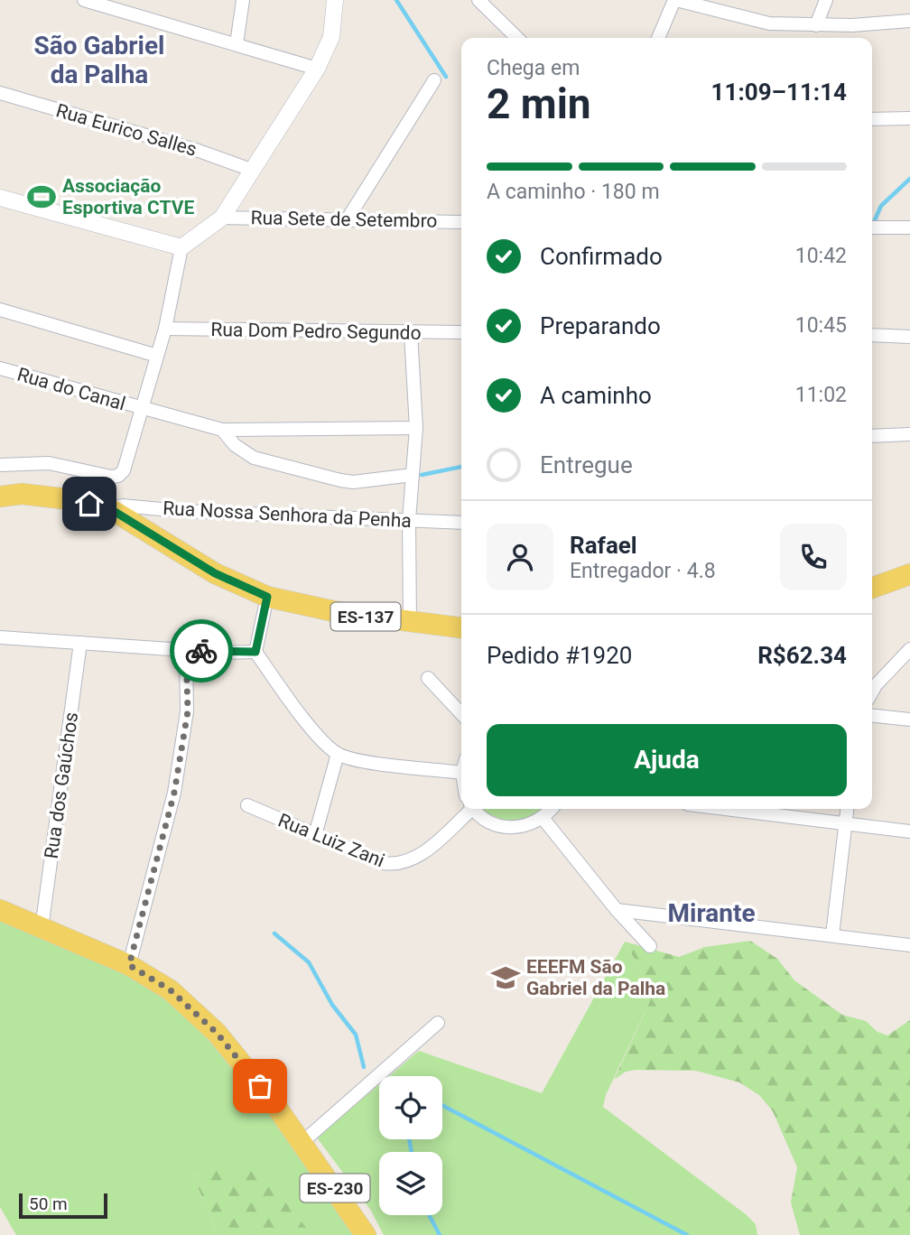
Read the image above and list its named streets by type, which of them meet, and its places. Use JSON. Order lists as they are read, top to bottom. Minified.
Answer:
{"streets":{"main road":["ES-137","ES-230"],"street":["Rua Eurico Salles","Rua Sete de Setembro","Rua Dom Pedro Segundo","Rua do Canal","Rua Nossa Senhora da Penha","Rua dos Gaúchos","Rua Luiz Zani"]},"crossings":[["Rua Nossa Senhora da Penha","ES-137"],["Rua dos Gaúchos","ES-230"]],"districts":["São Gabriel da Palha","Mirante"],"places":{"sports":["Associação Esportiva CTVE"],"school or university":["EEEFM São Gabriel da Palha"]},"scale_bar":"50 m","page":{"heading":["2 min","Chega em","11:09–11:14"],"panel":["Rafael","Entregador · 4.8","Pedido #1920","R$62.34"],"bar":"A caminho · 180 m","list":[["Confirmado","10:42"],["Preparando","10:45"],["A caminho","11:02"],"Entregue"],"buttons":"Ajuda","scale":"50 m"}}
